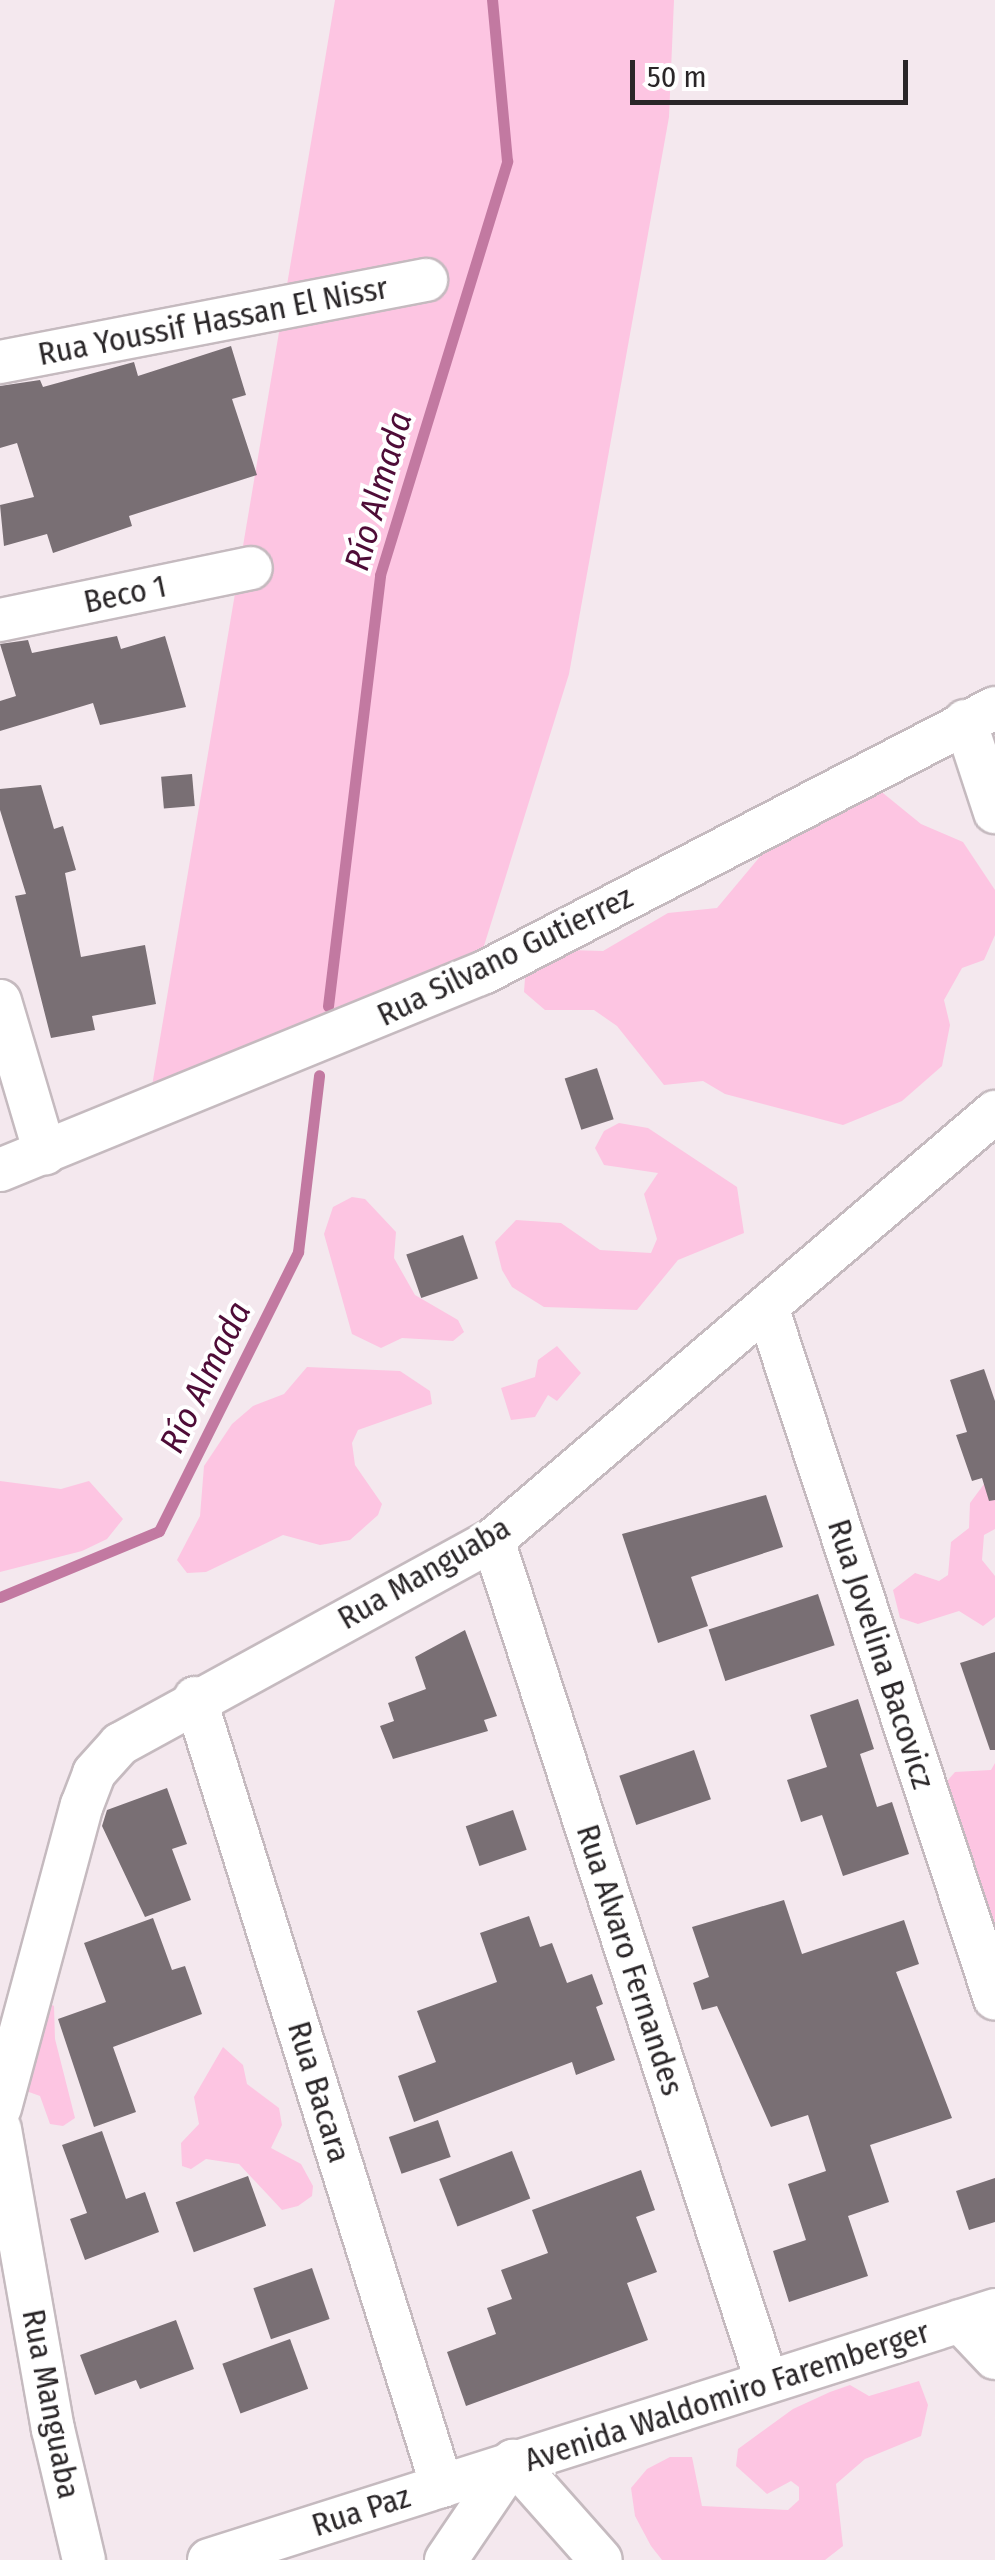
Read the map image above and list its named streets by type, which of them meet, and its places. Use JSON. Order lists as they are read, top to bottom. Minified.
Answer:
{"streets":{"street":["Rua Youssif Hassan El Nissr","Beco 1","Rua Silvano Gutierrez","Rua Manguaba","Rua Jovelina Bacovicz","Rua Alvaro Fernandes","Rua Bacara","Avenida Waldomiro Faremberger","Rua Paz"]},"crossings":[["Rua Manguaba","Rua Jovelina Bacovicz"],["Rua Manguaba","Rua Alvaro Fernandes"],["Rua Manguaba","Rua Bacara"],["Rua Alvaro Fernandes","Avenida Waldomiro Faremberger"],["Rua Bacara","Rua Paz"],["Avenida Waldomiro Faremberger","Rua Paz"]],"water":["Río Almada"],"scale_bar":"50 m"}
